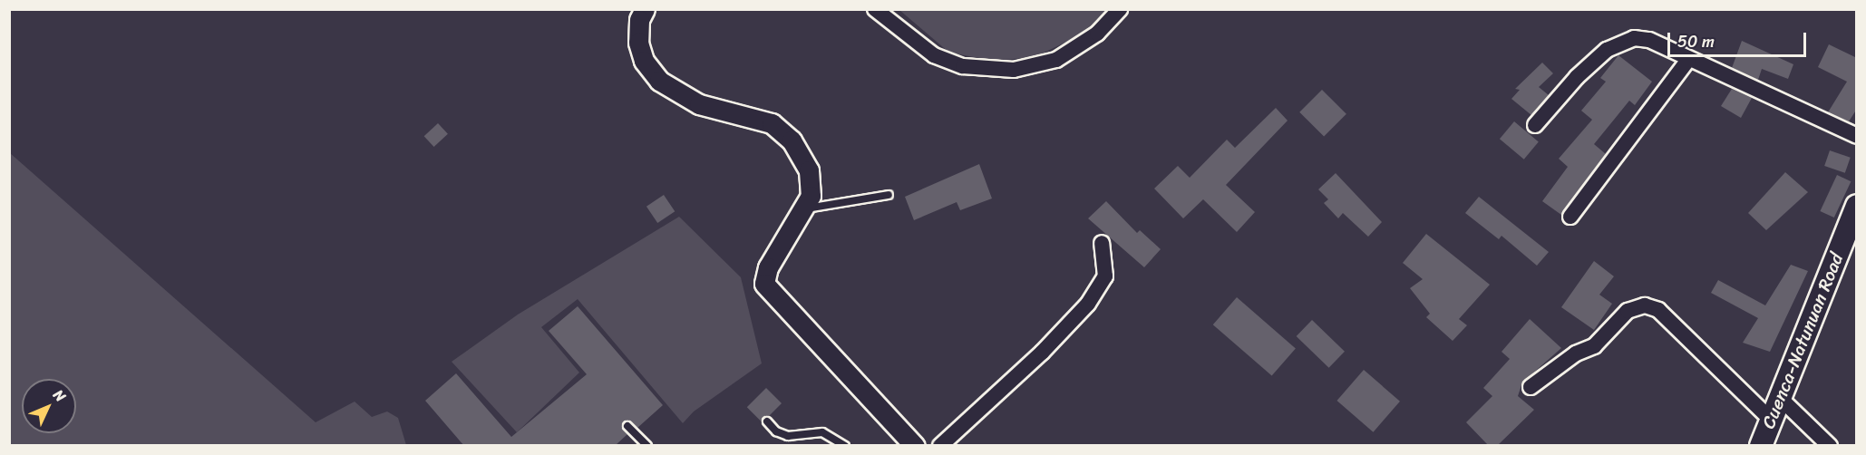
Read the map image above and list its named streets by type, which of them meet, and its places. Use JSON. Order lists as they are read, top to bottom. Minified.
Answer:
{"streets":{"main road":["Cuenca-Natunuan Road"]},"scale_bar":"50 m","north":"top right"}
